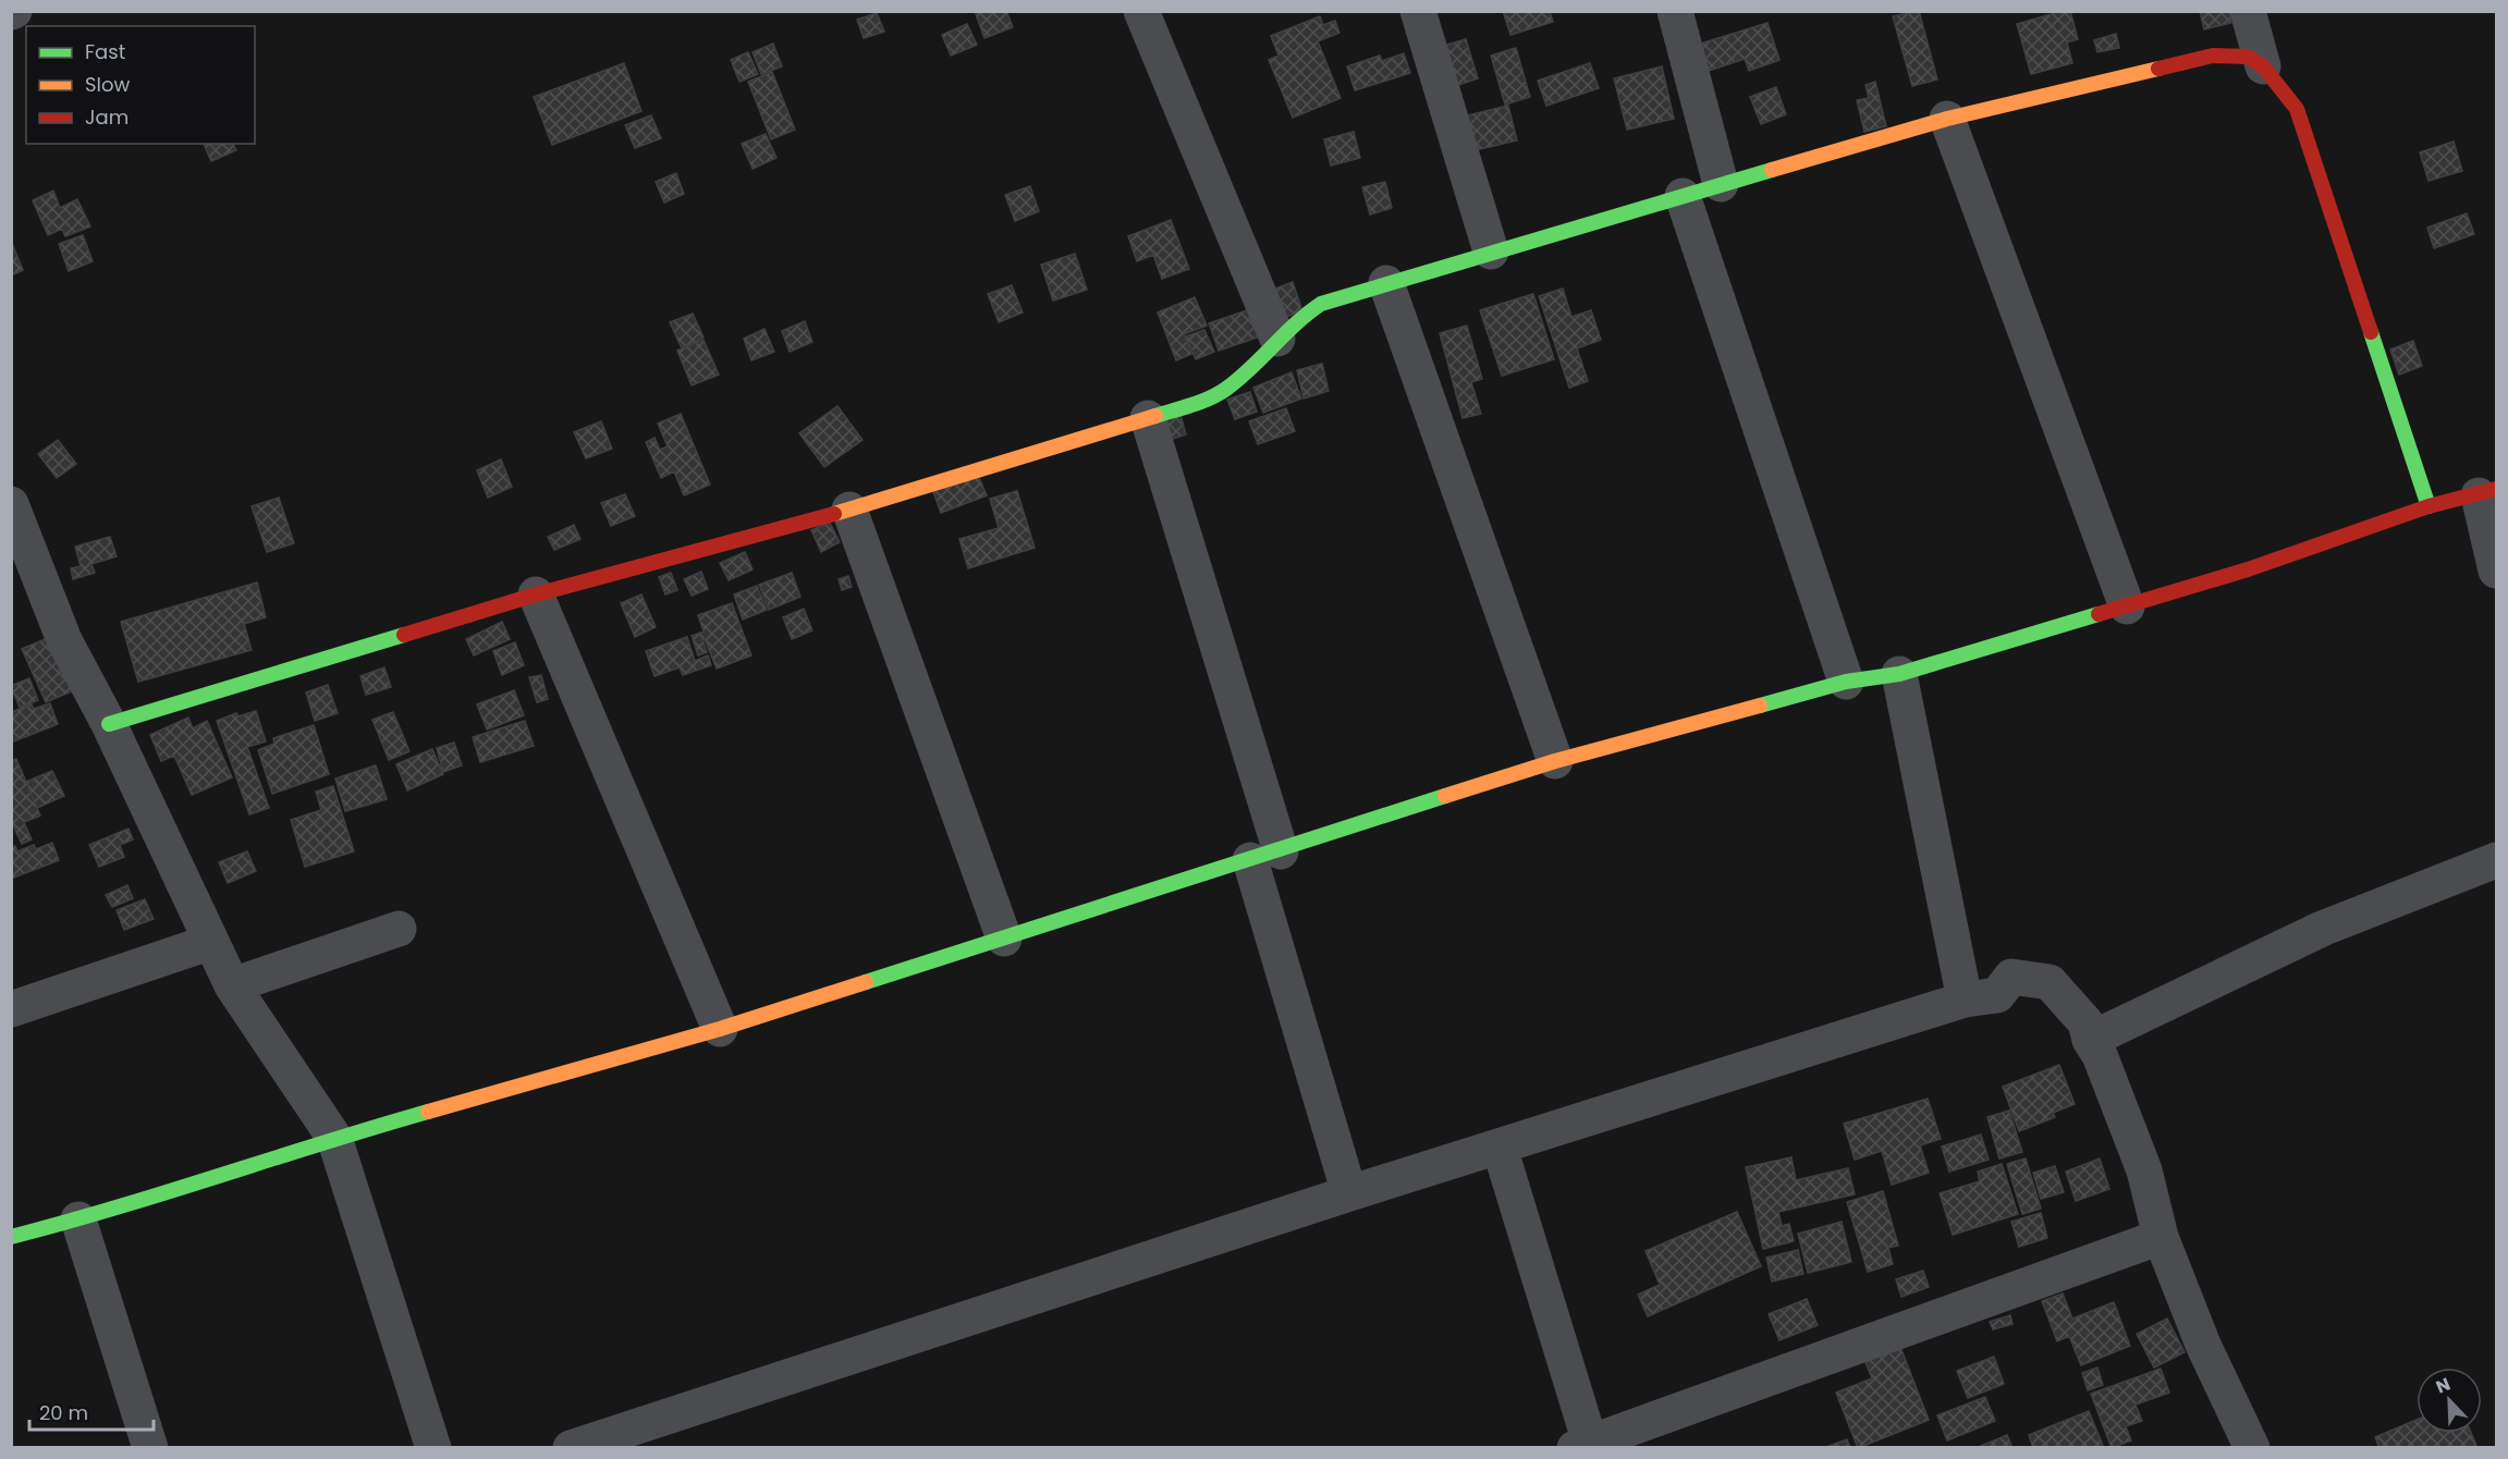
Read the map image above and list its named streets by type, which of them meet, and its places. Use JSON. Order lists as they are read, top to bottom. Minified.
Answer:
{"legend":["Fast","Slow","Jam"],"scale_bar":"20 m","north":"top left"}
